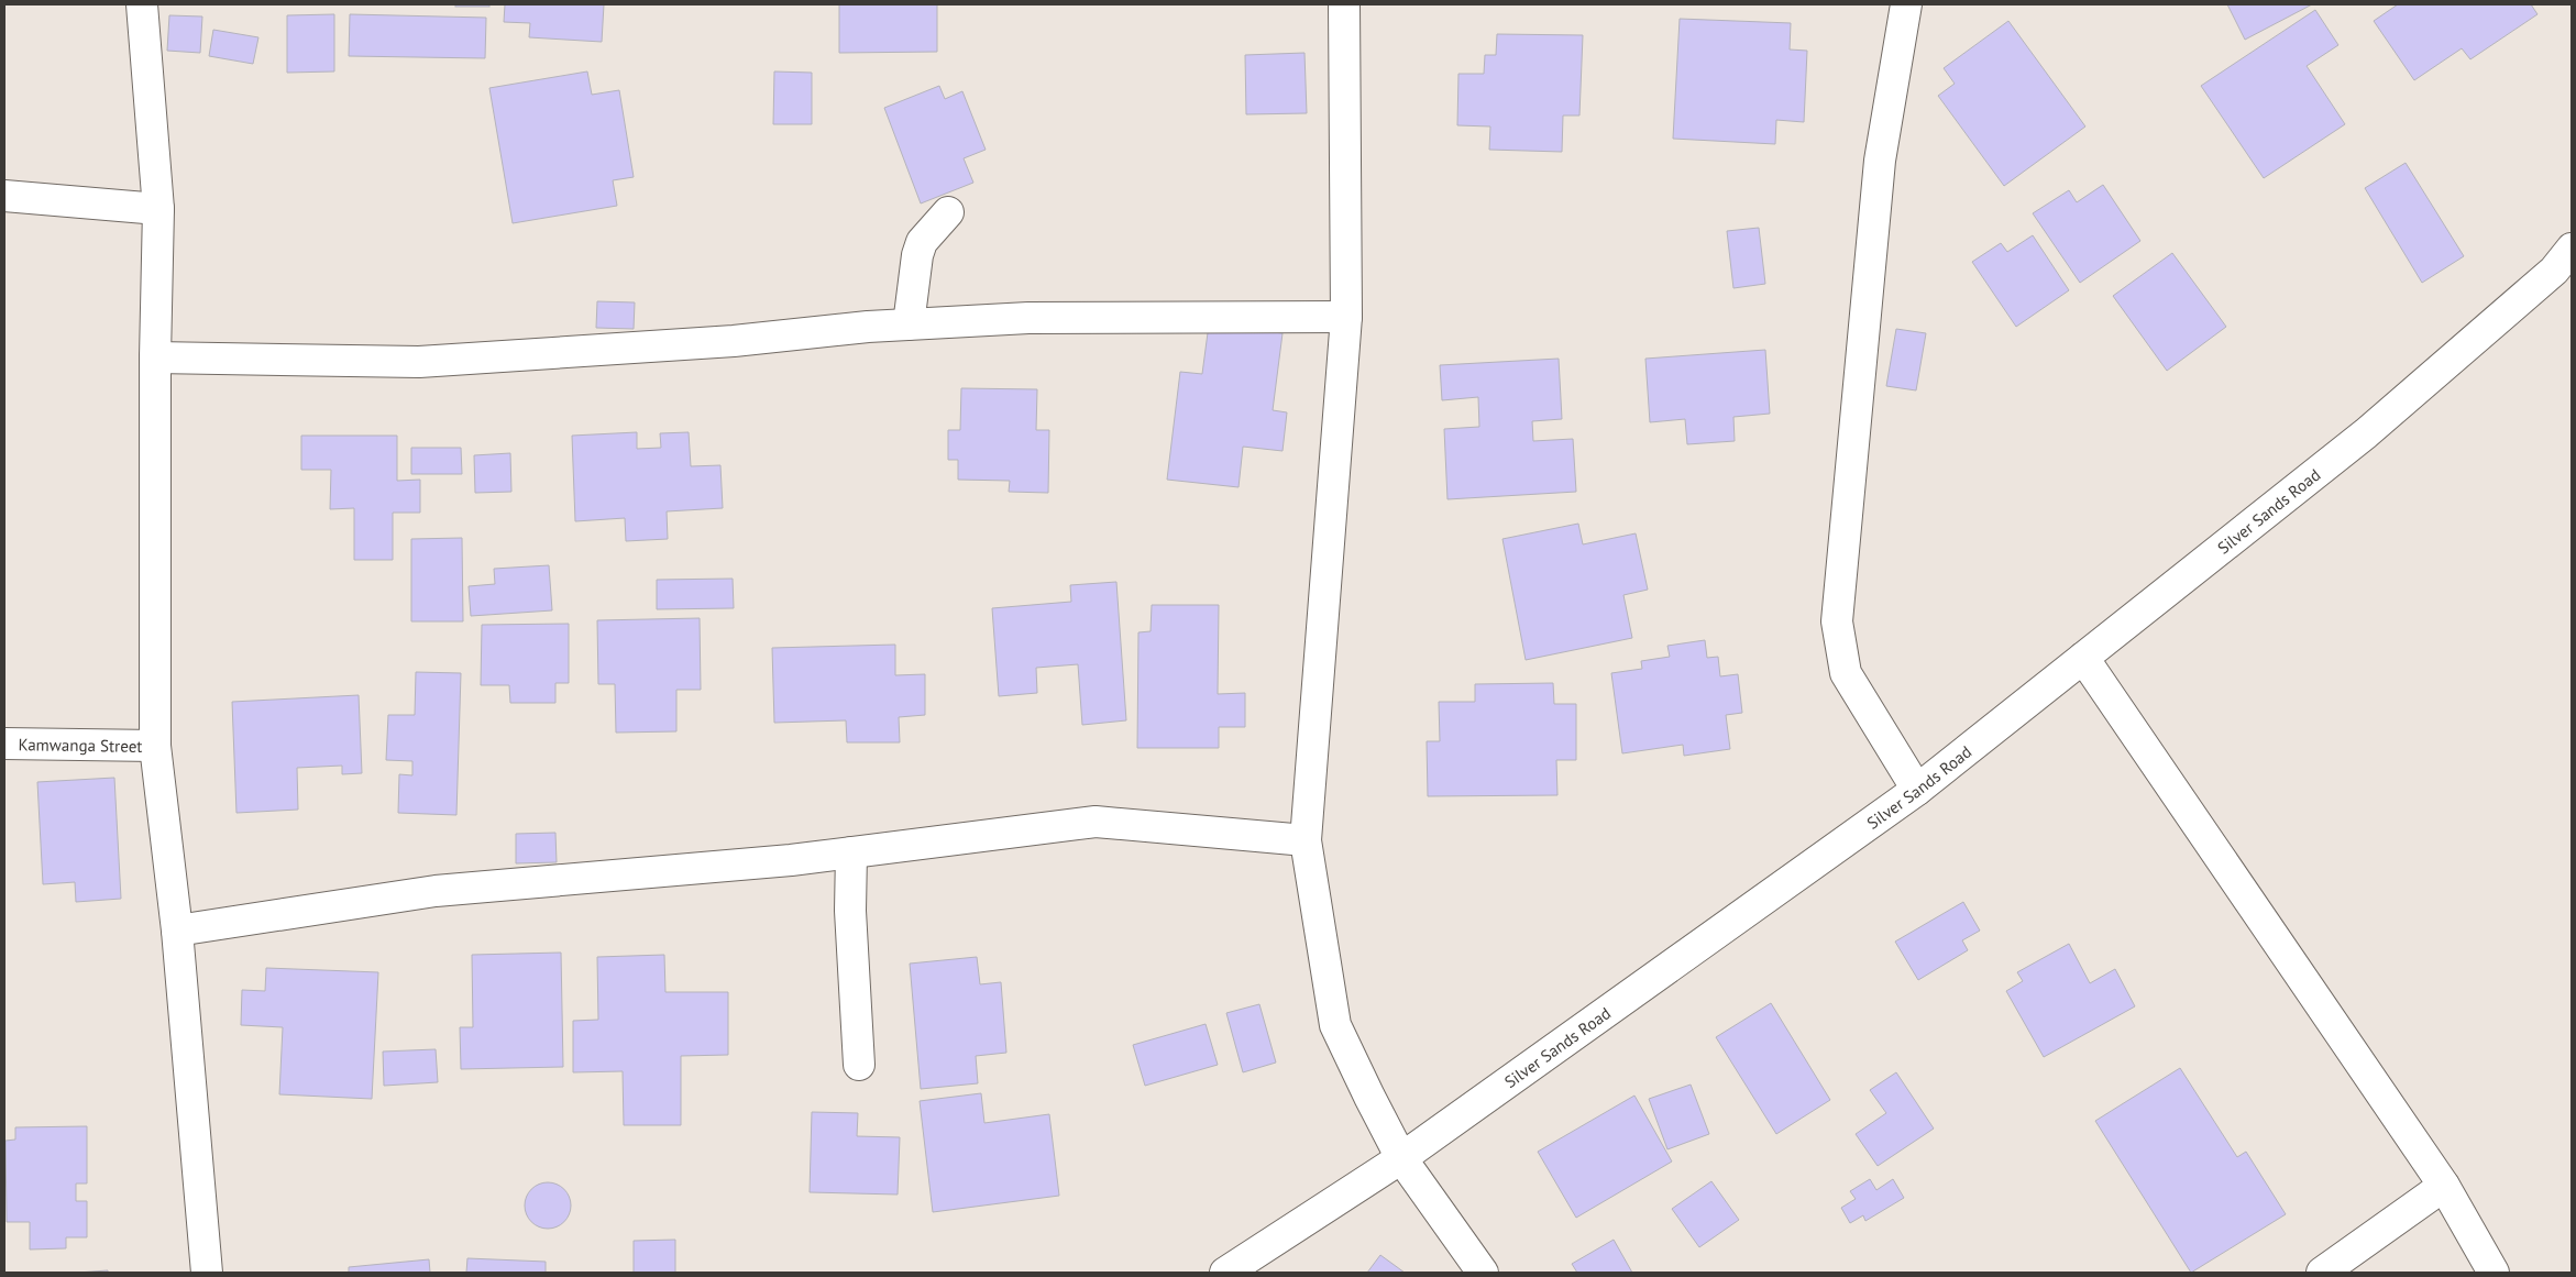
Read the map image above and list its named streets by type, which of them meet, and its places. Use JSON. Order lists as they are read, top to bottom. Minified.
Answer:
{"streets":{"street":["Silver Sands Road","Kamwanga Street"]}}
